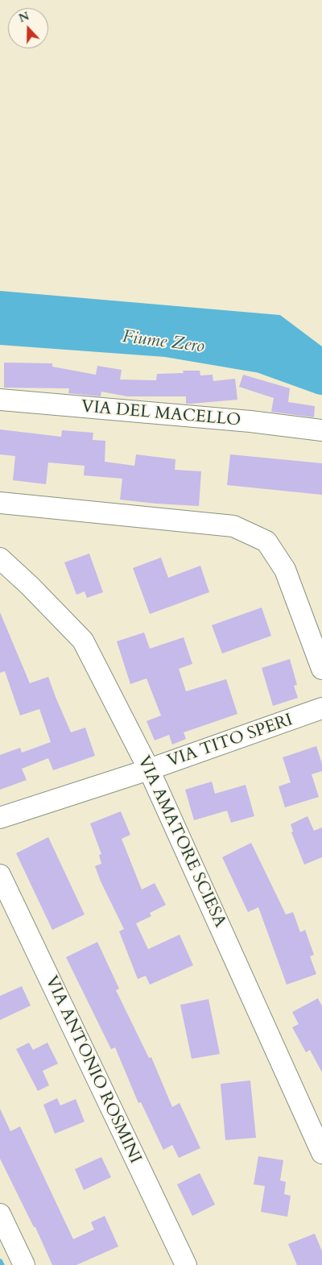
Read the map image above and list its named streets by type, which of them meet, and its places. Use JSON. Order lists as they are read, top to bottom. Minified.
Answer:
{"streets":{"street":["VIA DEL MACELLO","VIA TITO SPERI","VIA AMATORE SCIESA","VIA ANTONIO ROSMINI"]},"crossings":[["VIA TITO SPERI","VIA AMATORE SCIESA"]],"water":["Fiume Zero"],"north":"top"}
